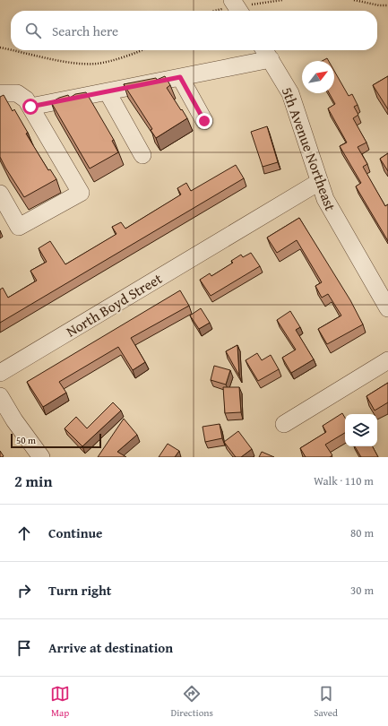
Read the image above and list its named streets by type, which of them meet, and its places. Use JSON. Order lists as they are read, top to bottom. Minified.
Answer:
{"streets":{"street":["5th Avenue Northeast","North Boyd Street"]},"crossings":[["5th Avenue Northeast","North Boyd Street"]],"scale_bar":"50 m","north":"top right","page":{"search":"Search here","scale":"50 m","heading":["2 min","Walk · 110 m"],"list":[["Continue","80 m"],["Turn right","30 m"],"Arrive at destination"],"nav":["Map","Directions","Saved"]}}
